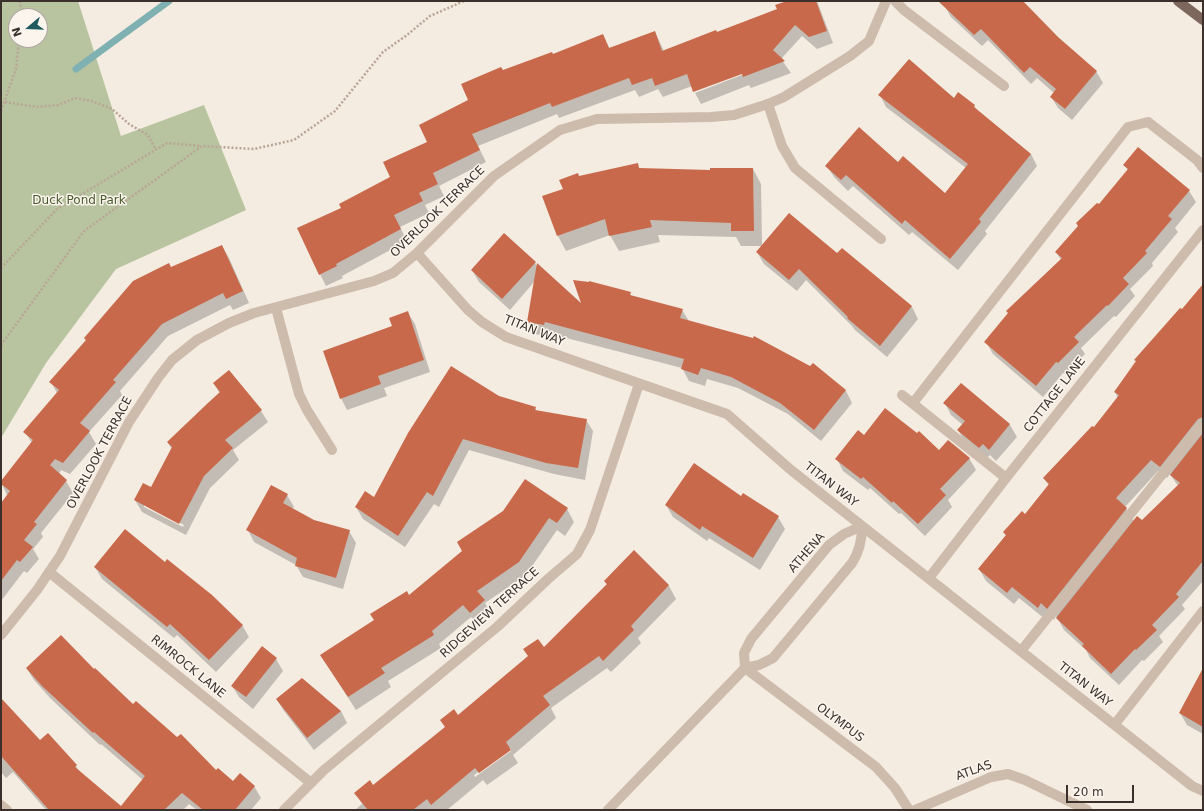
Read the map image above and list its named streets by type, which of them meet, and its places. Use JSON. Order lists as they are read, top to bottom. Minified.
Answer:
{"streets":{"street":["OVERLOOK TERRACE","TITAN WAY","COTTAGE LANE","ATHENA","RIDGEVIEW TERRACE","RIMROCK LANE","OLYMPUS","ATLAS"]},"crossings":[["OVERLOOK TERRACE","TITAN WAY"],["OVERLOOK TERRACE","RIMROCK LANE"],["TITAN WAY","COTTAGE LANE"],["TITAN WAY","ATHENA"],["TITAN WAY","RIDGEVIEW TERRACE"],["ATHENA","OLYMPUS"],["RIDGEVIEW TERRACE","RIMROCK LANE"]],"parks":["Duck Pond Park"],"scale_bar":"20 m","north":"left"}
